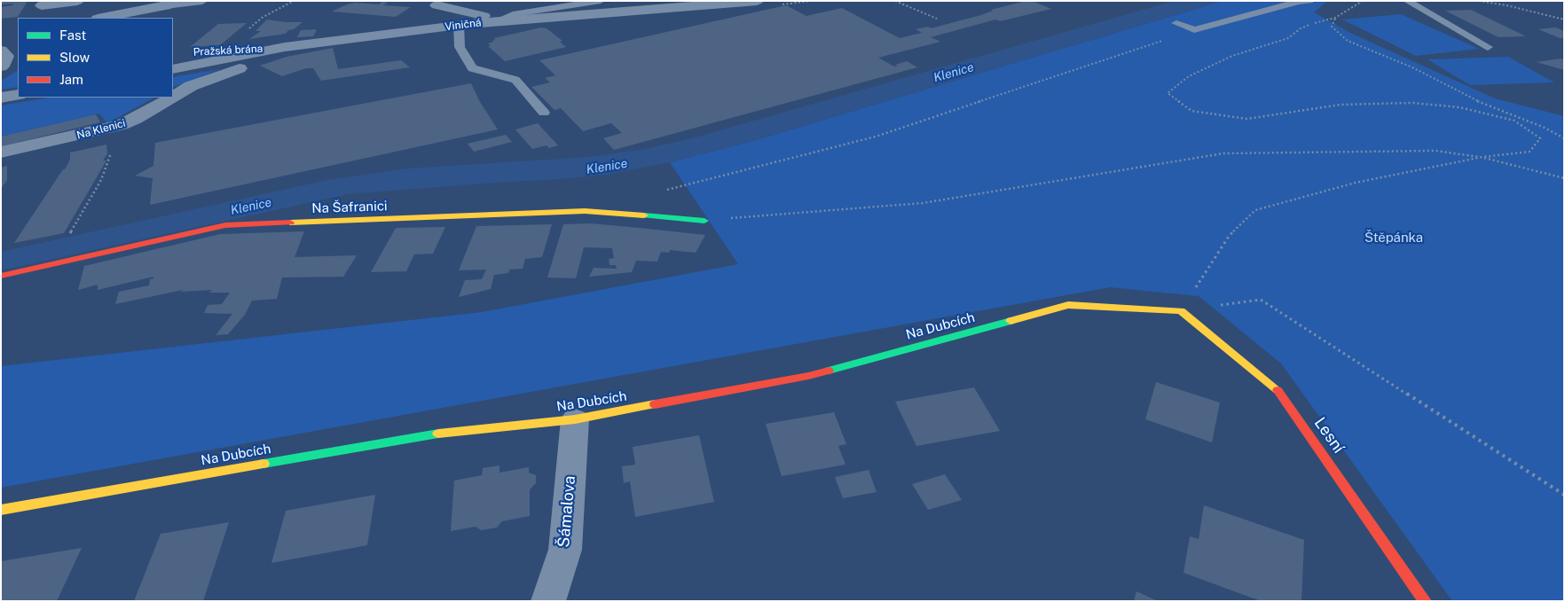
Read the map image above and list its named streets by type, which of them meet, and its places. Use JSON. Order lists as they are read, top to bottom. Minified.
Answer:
{"streets":{"street":["Viničná","Pražská brána","Na Klenici","Na Šafranici","Na Dubcích","Lesní","Šámalova"]},"crossings":[["Viničná","Pražská brána"],["Na Dubcích","Lesní"],["Na Dubcích","Šámalova"]],"water":["Klenice"],"parks":["Štěpánka"],"legend":["Fast","Slow","Jam"]}
